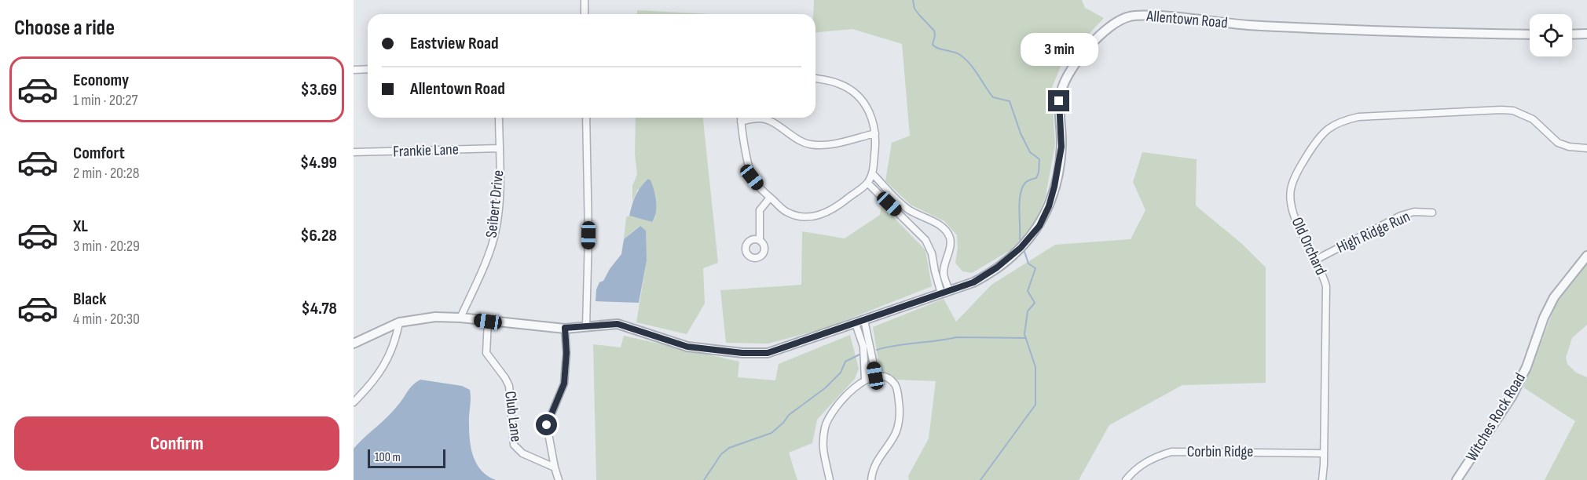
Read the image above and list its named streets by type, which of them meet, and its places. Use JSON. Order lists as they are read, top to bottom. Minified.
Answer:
{"streets":{"street":["Allentown Road","Frankie Lane","Seibert Drive","High Ridge Run","Old Orchard","Club Lane","Witches Rock Road","Corbin Ridge"]},"crossings":[["Allentown Road","Seibert Drive"],["Allentown Road","Club Lane"],["Frankie Lane","Seibert Drive"],["High Ridge Run","Old Orchard"],["Old Orchard","Corbin Ridge"]],"scale_bar":"100 m","page":{"heading":"Choose a ride","banner":["Eastview Road","Allentown Road"],"bubble":"3 min","list":[{"name":"Economy","note":"1 min · 20:27","value":"$3.69"},{"name":"Comfort","note":"2 min · 20:28","value":"$4.99"},{"name":"XL","note":"3 min · 20:29","value":"$6.28"},{"name":"Black","note":"4 min · 20:30","value":"$4.78"}],"buttons":"Confirm","scale":"100 m"}}
